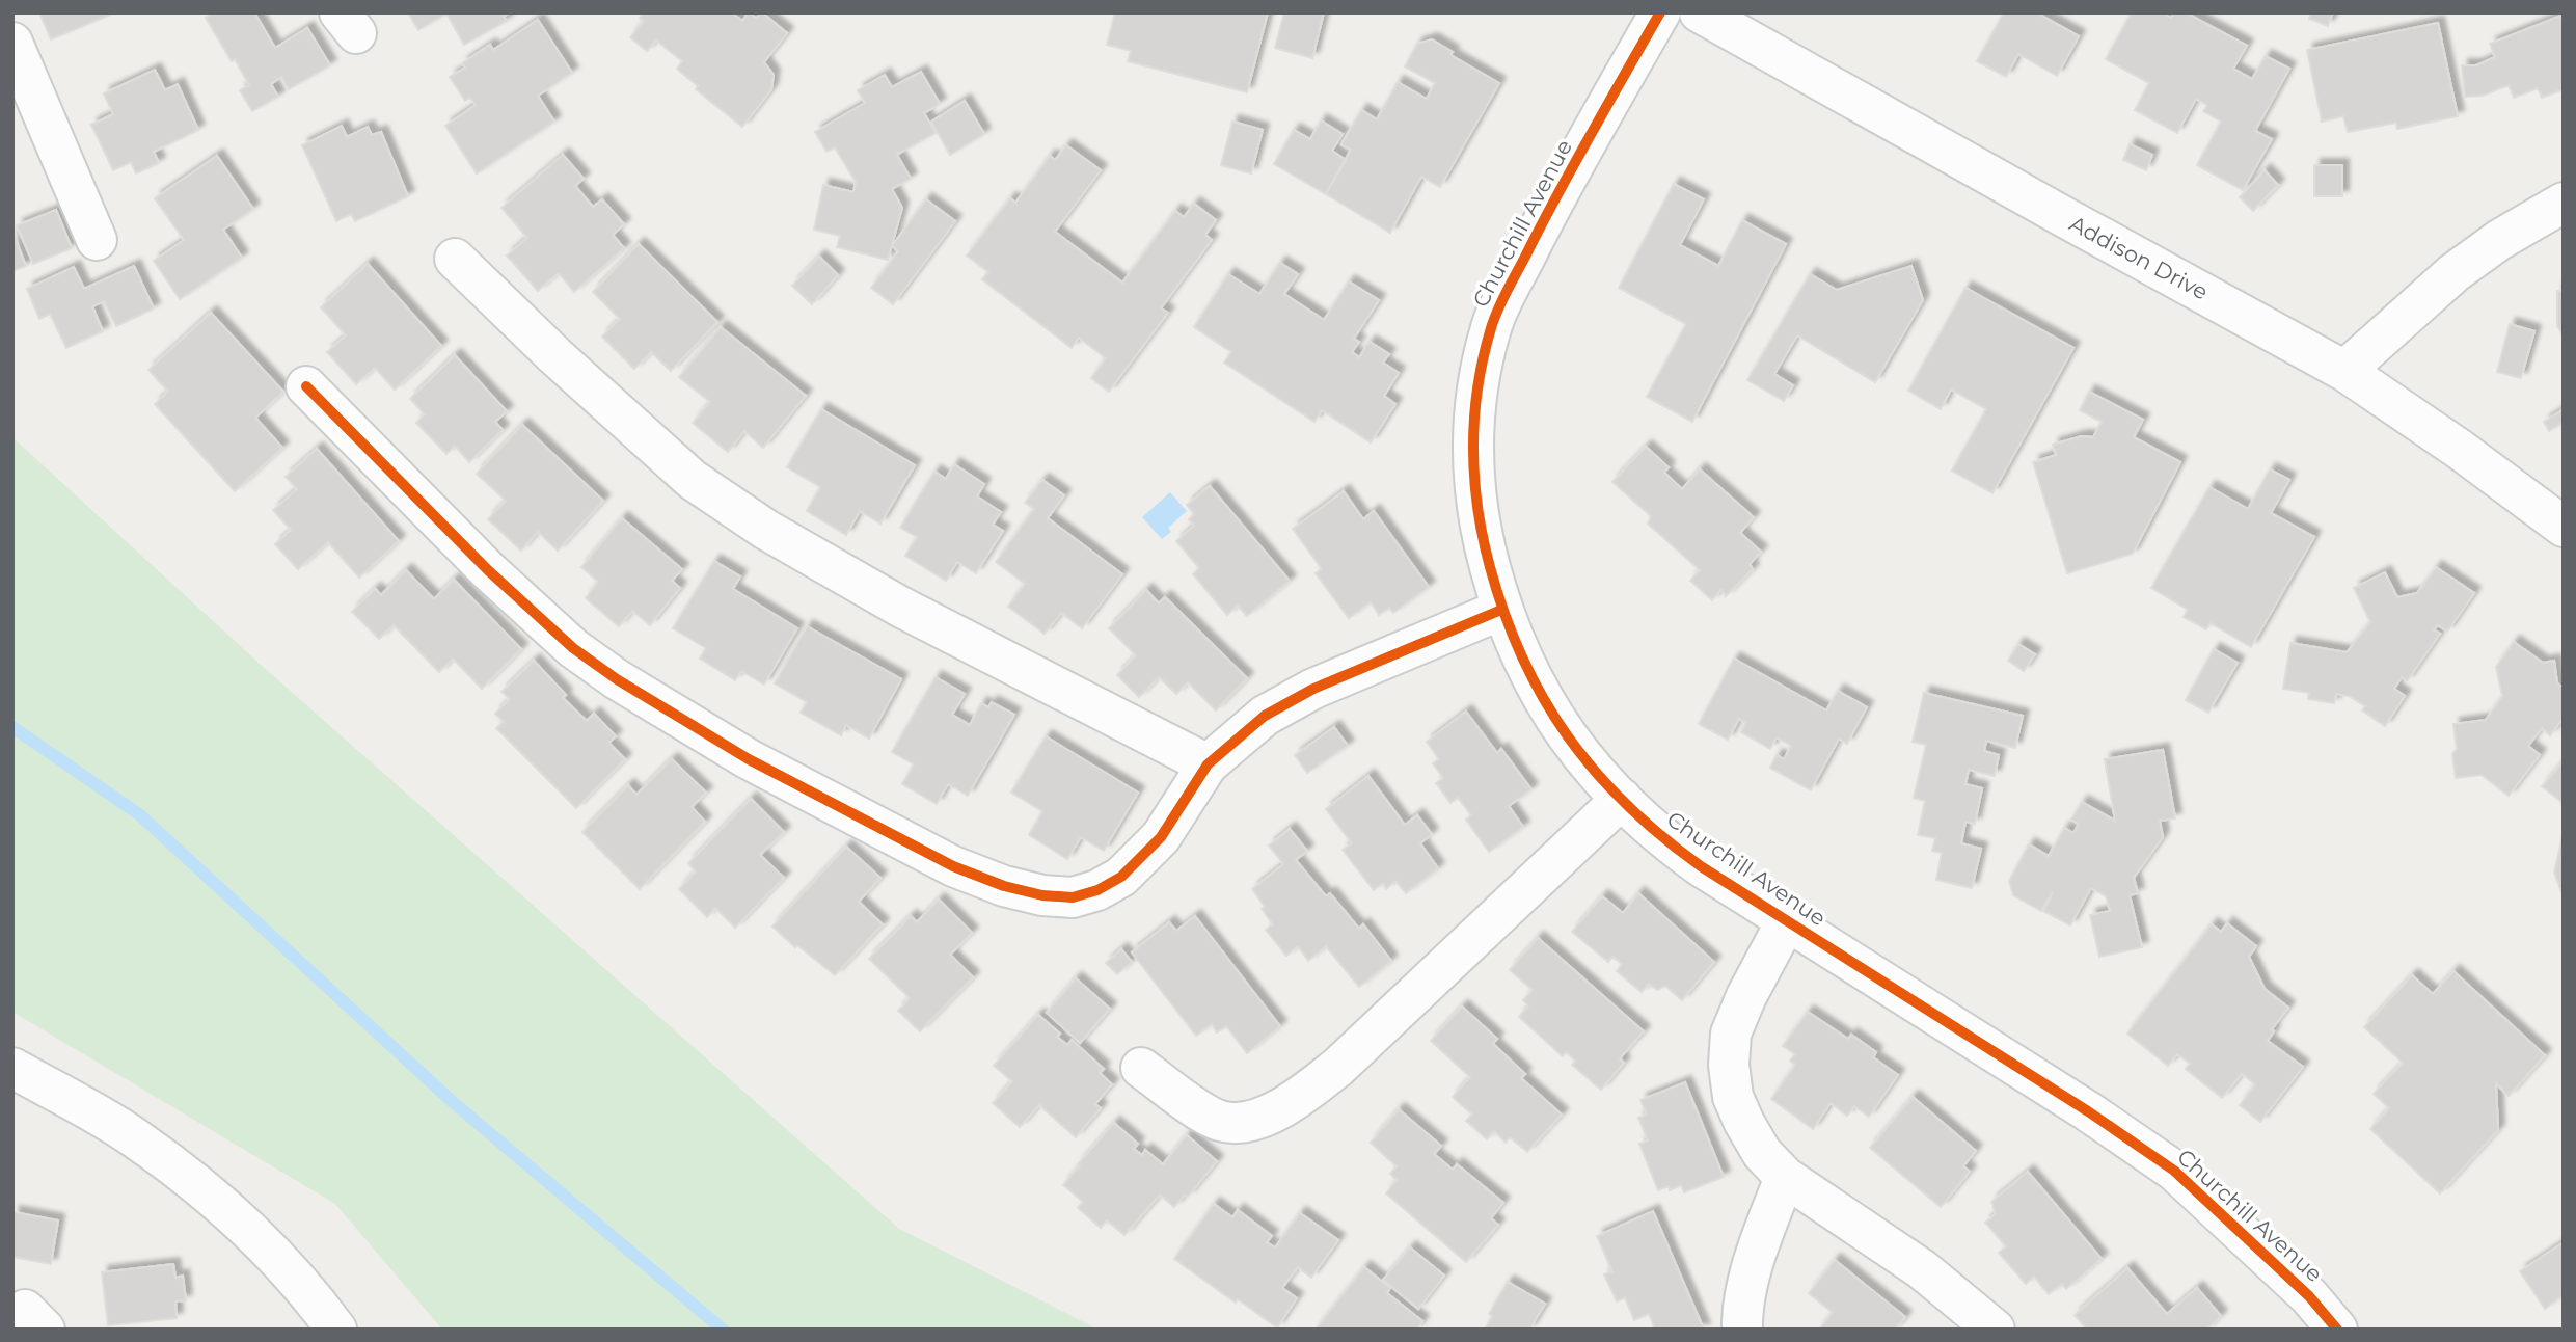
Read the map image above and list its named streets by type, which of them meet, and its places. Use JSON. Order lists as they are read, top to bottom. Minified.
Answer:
{"streets":{"street":["Churchill Avenue","Addison Drive"]}}
